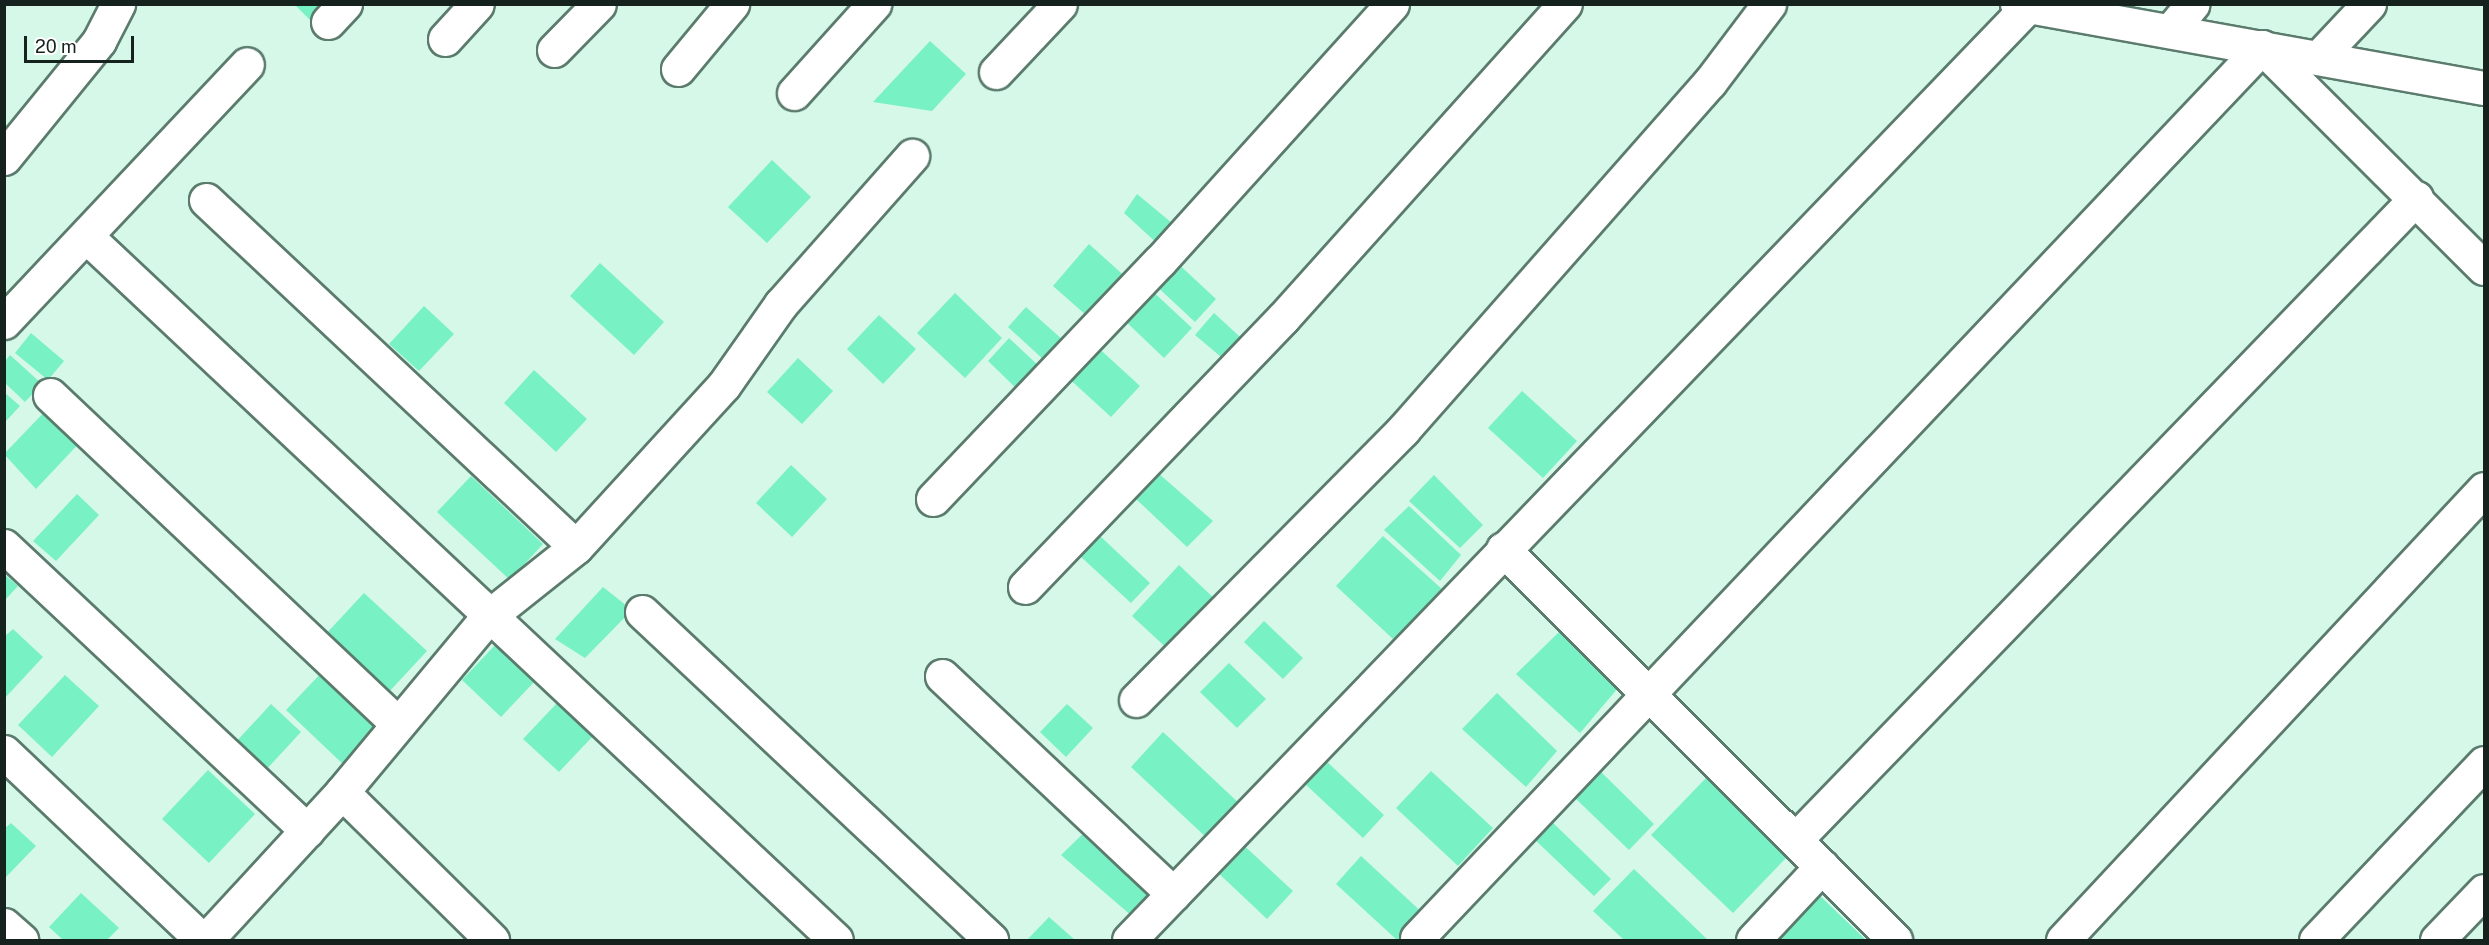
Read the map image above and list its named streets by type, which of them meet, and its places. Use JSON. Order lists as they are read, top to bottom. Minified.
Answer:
{"scale_bar":"20 m"}
